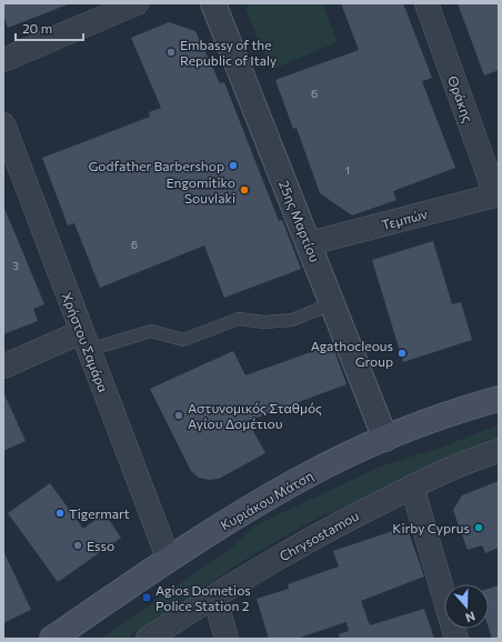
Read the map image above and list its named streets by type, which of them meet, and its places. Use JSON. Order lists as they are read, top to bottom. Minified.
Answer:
{"streets":{"main road":["Κυριάκου Μάτση"],"street":["Θράκης","Τεμπών","25ης Μαρτίου","Χρήστου Σαμάρα","Chrysostamou"]},"crossings":[["Θράκης","Τεμπών"],["Τεμπών","25ης Μαρτίου"],["25ης Μαρτίου","Κυριάκου Μάτση"],["Χρήστου Σαμάρα","Κυριάκου Μάτση"]],"places":{"other":["Embassy of the Republic of Italy","Godfather Barbershop","Engomitiko Souvlaki","Agathocleous Group","Αστυνομικός Σταθμός Αγίου Δομέτιου","Tigermart","Kirby Cyprus","Esso"],"transit":["Agios Dometios Police Station 2"]},"house_numbers":["6","1","6","3"],"scale_bar":"20 m","north":"bottom"}
